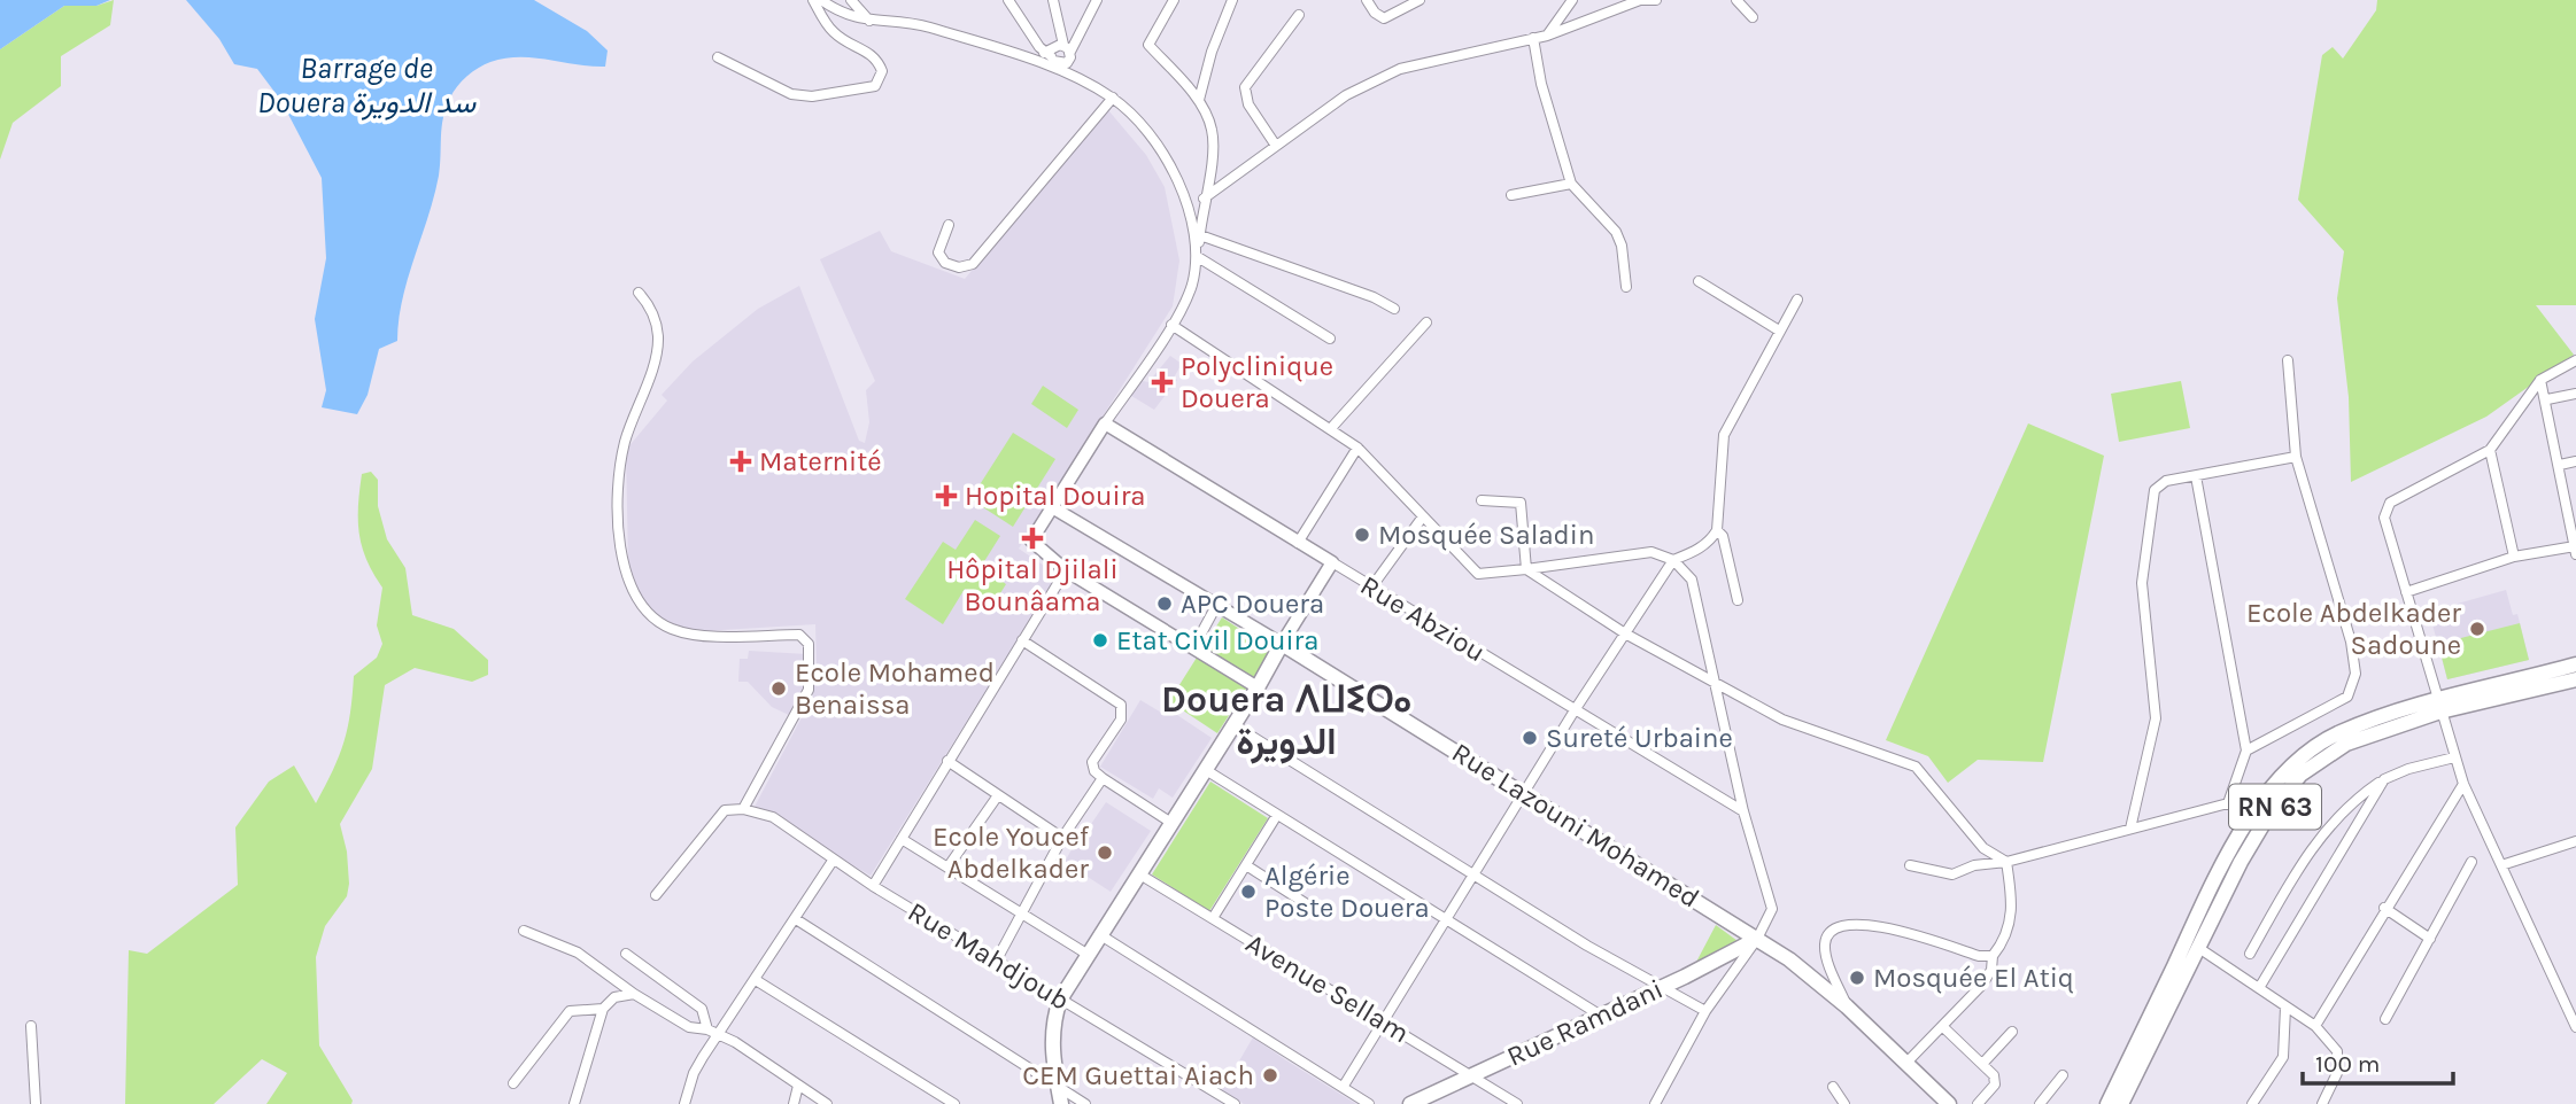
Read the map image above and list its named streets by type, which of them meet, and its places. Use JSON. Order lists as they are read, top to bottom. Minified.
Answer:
{"streets":{"main road":["RN 63","Rue Lazouni Mohamed","Rue Ramdani"],"street":["Rue Abziou","Rue Mahdjoub","Avenue Sellam"]},"crossings":[["Rue Lazouni Mohamed","Rue Ramdani"],["Avenue Sellam","Rue Ramdani"]],"districts":["Douera ⴷⵡⵉⵔⴰ الدويرة"],"water":["Barrage de Douera سد الدويرة"],"places":{"health":["Polyclinique Douera","Maternité","Hopital Douira","Hôpital Djilali Bounâama"],"other":["Mosquée Saladin","APC Douera","Ecole Abdelkader Sadoune","Etat Civil Douira","Ecole Mohamed Benaissa","Sureté Urbaine","Ecole Youcef Abdelkader","Algérie Poste Douera","Mosquée El Atiq","CEM Guettai Aiach"]},"scale_bar":"100 m"}
